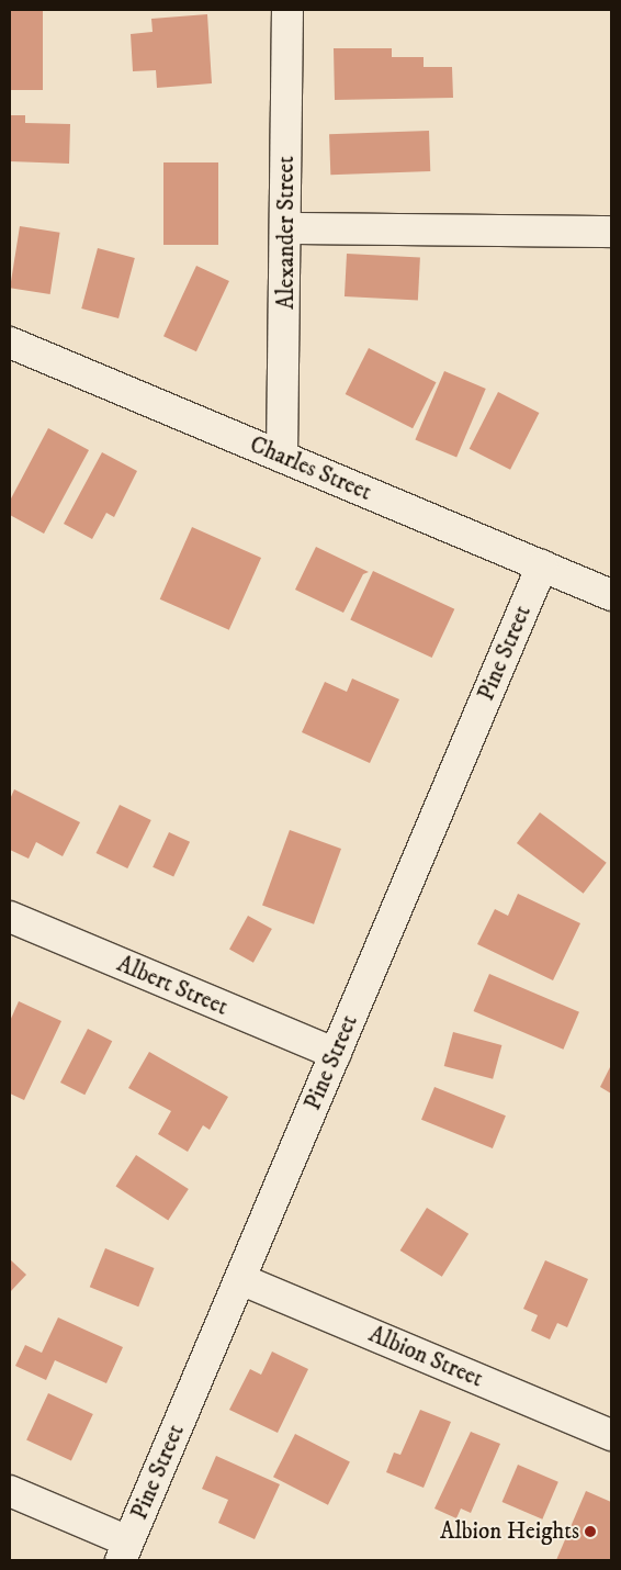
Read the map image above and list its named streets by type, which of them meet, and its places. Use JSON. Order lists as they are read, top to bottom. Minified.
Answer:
{"streets":{"street":["Alexander Street","Charles Street","Pine Street","Albert Street","Albion Street"]},"crossings":[["Alexander Street","Charles Street"],["Charles Street","Pine Street"],["Pine Street","Albert Street"],["Pine Street","Albion Street"]],"places":["Albion Heights"]}
